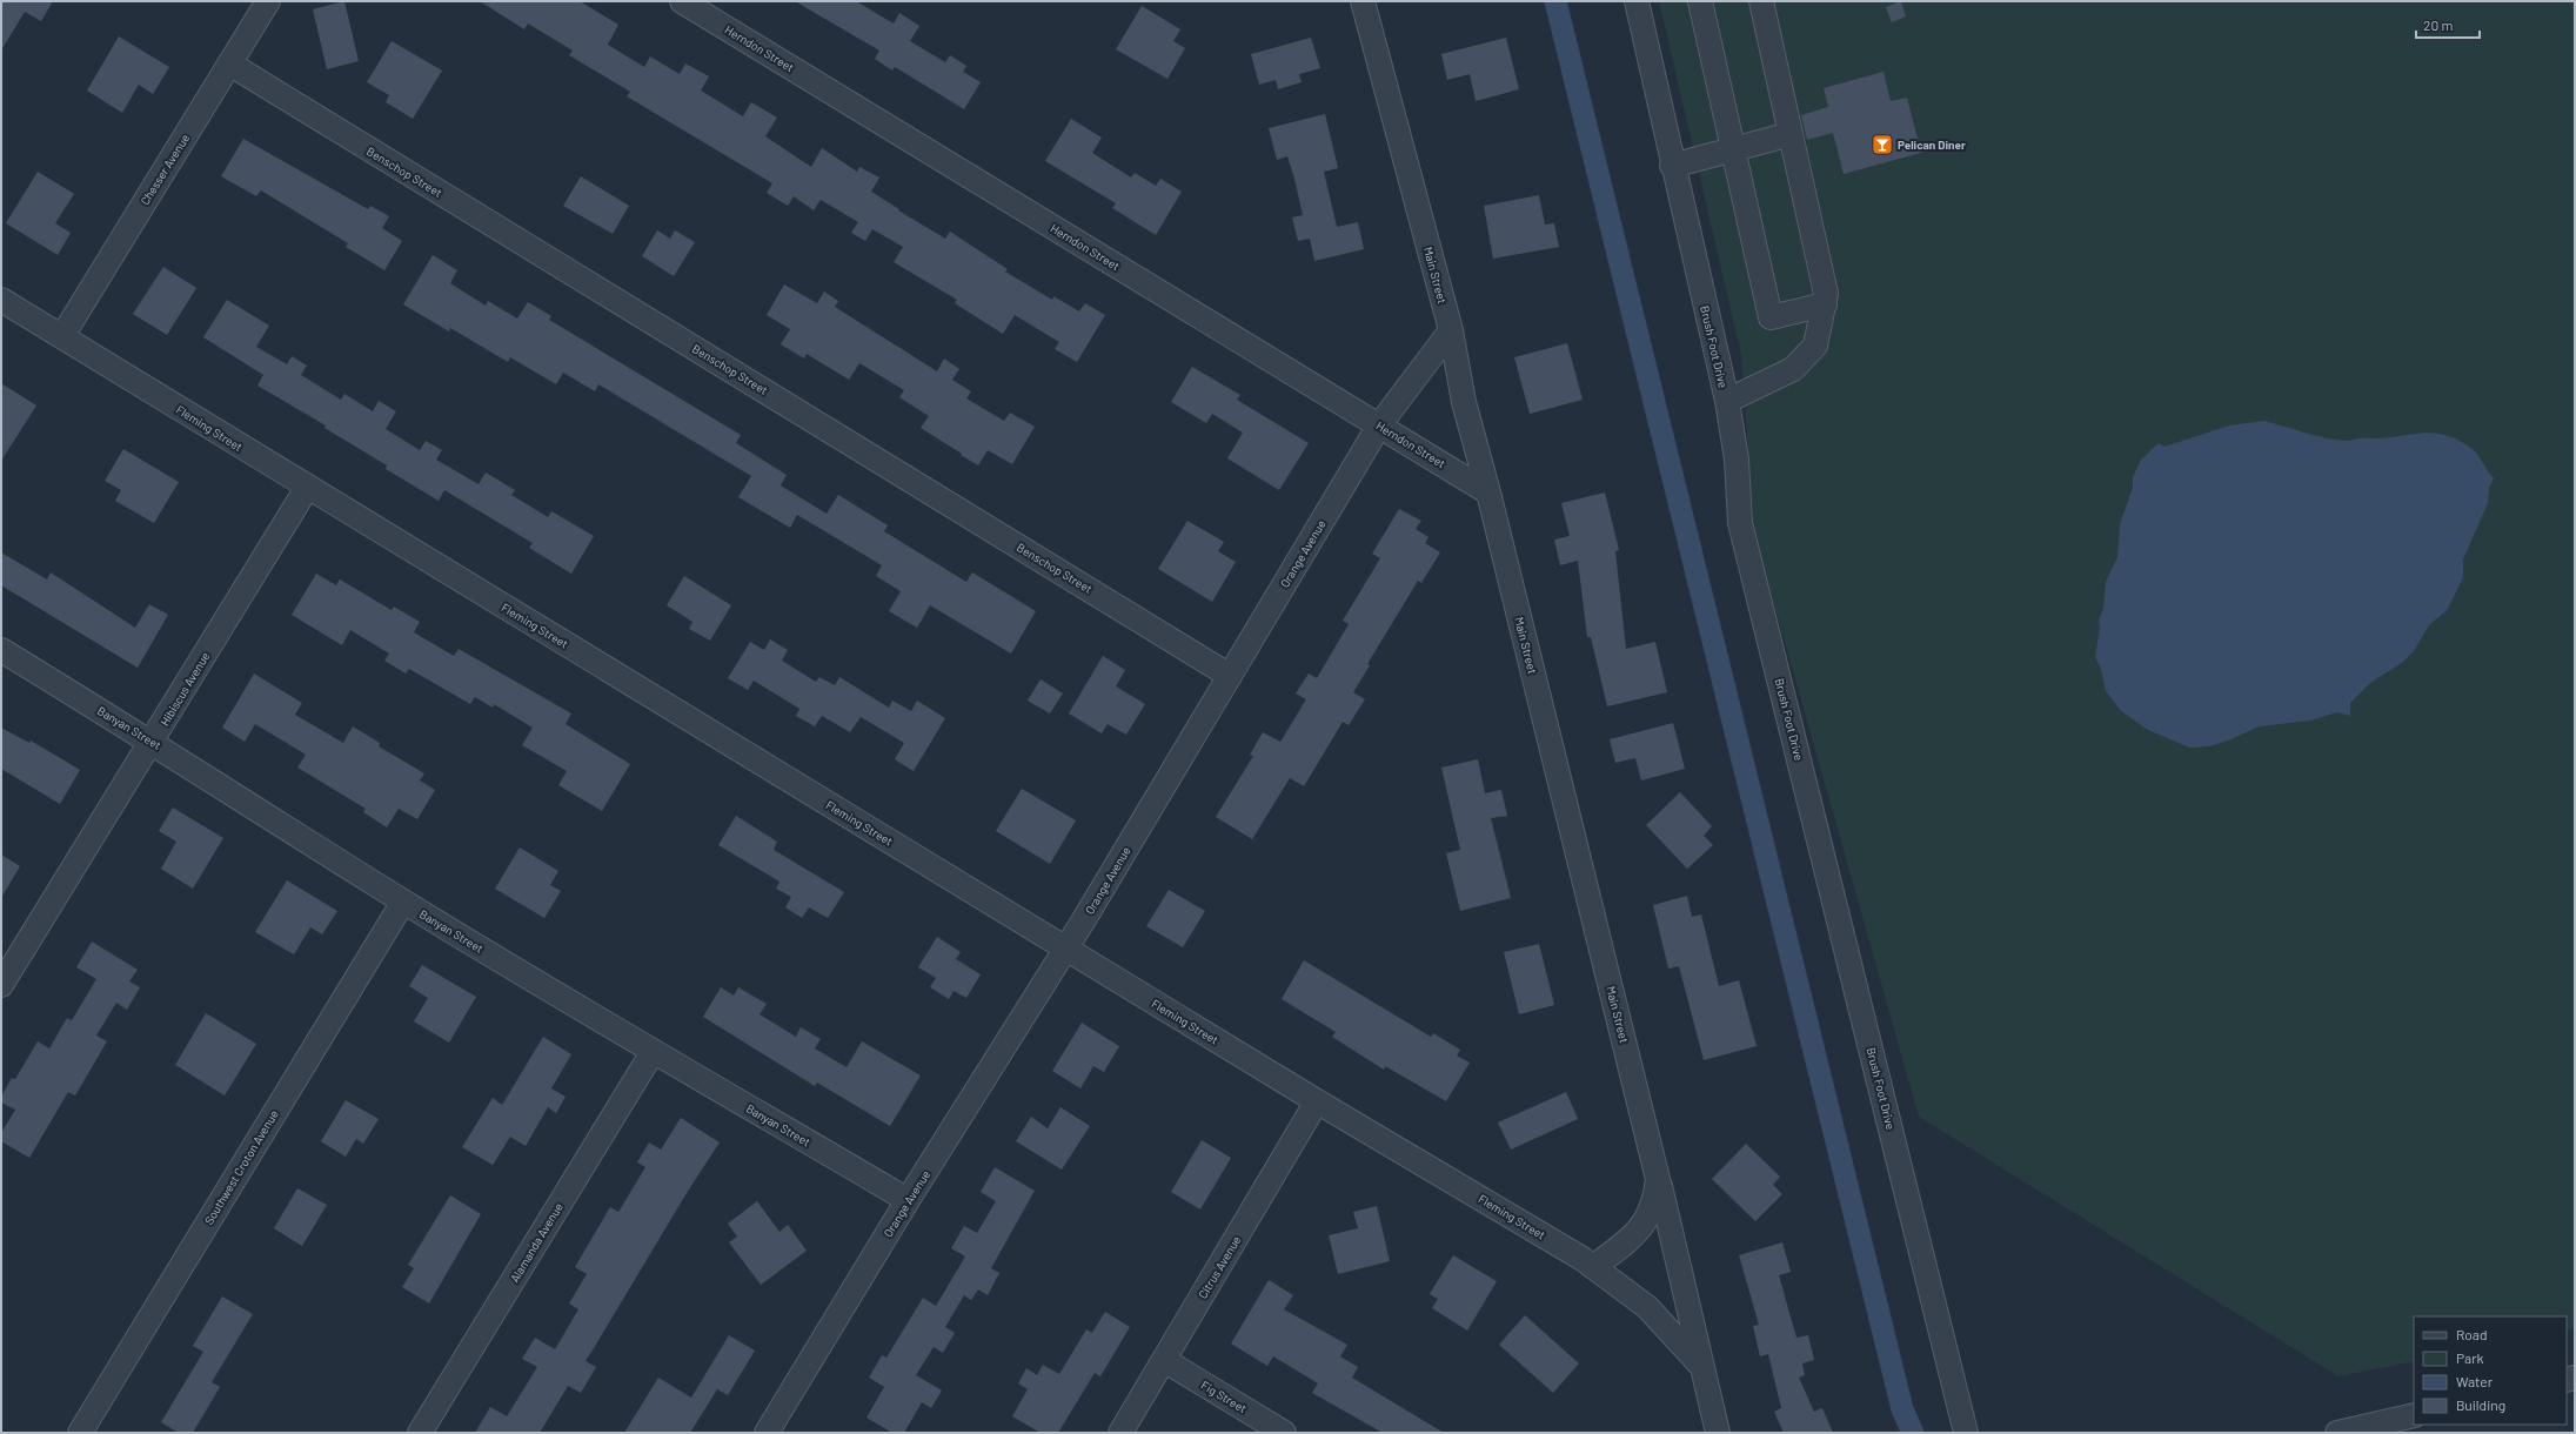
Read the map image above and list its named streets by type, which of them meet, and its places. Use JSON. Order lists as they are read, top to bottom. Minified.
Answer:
{"streets":{"street":["Herndon Street","Chesser Avenue","Benschop Street","Main Street","Brush Foot Drive","Fleming Street","Orange Avenue","Hibiscus Avenue","Banyan Street","Southwest Croton Avenue","Alamanda Avenue","Citrus Avenue","Fig Street"]},"crossings":[["Herndon Street","Main Street"],["Herndon Street","Orange Avenue"],["Chesser Avenue","Benschop Street"],["Chesser Avenue","Fleming Street"],["Benschop Street","Orange Avenue"],["Main Street","Fleming Street"],["Main Street","Orange Avenue"],["Fleming Street","Orange Avenue"],["Fleming Street","Hibiscus Avenue"],["Fleming Street","Citrus Avenue"],["Orange Avenue","Banyan Street"],["Hibiscus Avenue","Banyan Street"],["Banyan Street","Southwest Croton Avenue"],["Banyan Street","Alamanda Avenue"],["Citrus Avenue","Fig Street"]],"places":{"bar":["Pelican Diner"]},"legend":["Road","Park","Water","Building"],"scale_bar":"20 m"}
